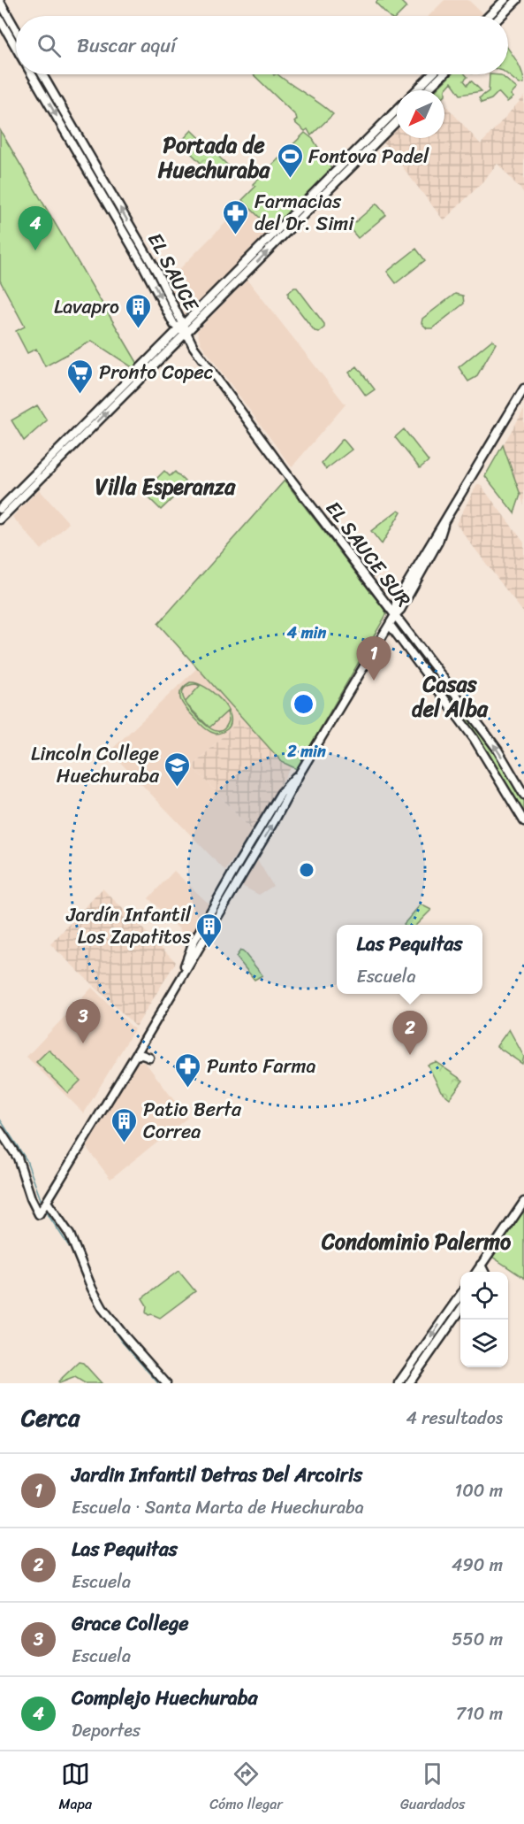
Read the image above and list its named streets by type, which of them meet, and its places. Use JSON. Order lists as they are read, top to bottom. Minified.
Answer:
{"streets":{"street":["EL SAUCE","EL SAUCE SUR"]},"crossings":[["EL SAUCE","EL SAUCE SUR"]],"districts":["Portada de Huechuraba","Villa Esperanza","Casas del Alba","Condominio Palermo"],"places":{"sports":["Fontova Padel"],"pharmacy":["Farmacias del Dr. Simi","Punto Farma"],"building":["Lavapro","Jardín Infantil Los Zapatitos","Patio Berta Correa"],"supermarket":["Pronto Copec"],"school or university":["Lincoln College Huechuraba"]},"north":"bottom left","page":{"search":"Buscar aquí","pins":["4","1","3","2"],"popup":["Las Pequitas","Escuela"],"heading":["Cerca","4 resultados"],"list":[{"mark":"1","name":"Jardin Infantil Detras Del Arcoiris","note":"Escuela · Santa Marta de Huechuraba","value":"100 m"},{"mark":"2","name":"Las Pequitas","note":"Escuela","value":"490 m"},{"mark":"3","name":"Grace College","note":"Escuela","value":"550 m"},{"mark":"4","name":"Complejo Huechuraba","note":"Deportes","value":"710 m"}],"nav":["Mapa","Cómo llegar","Guardados"]},"rings":["4 min","2 min"]}
